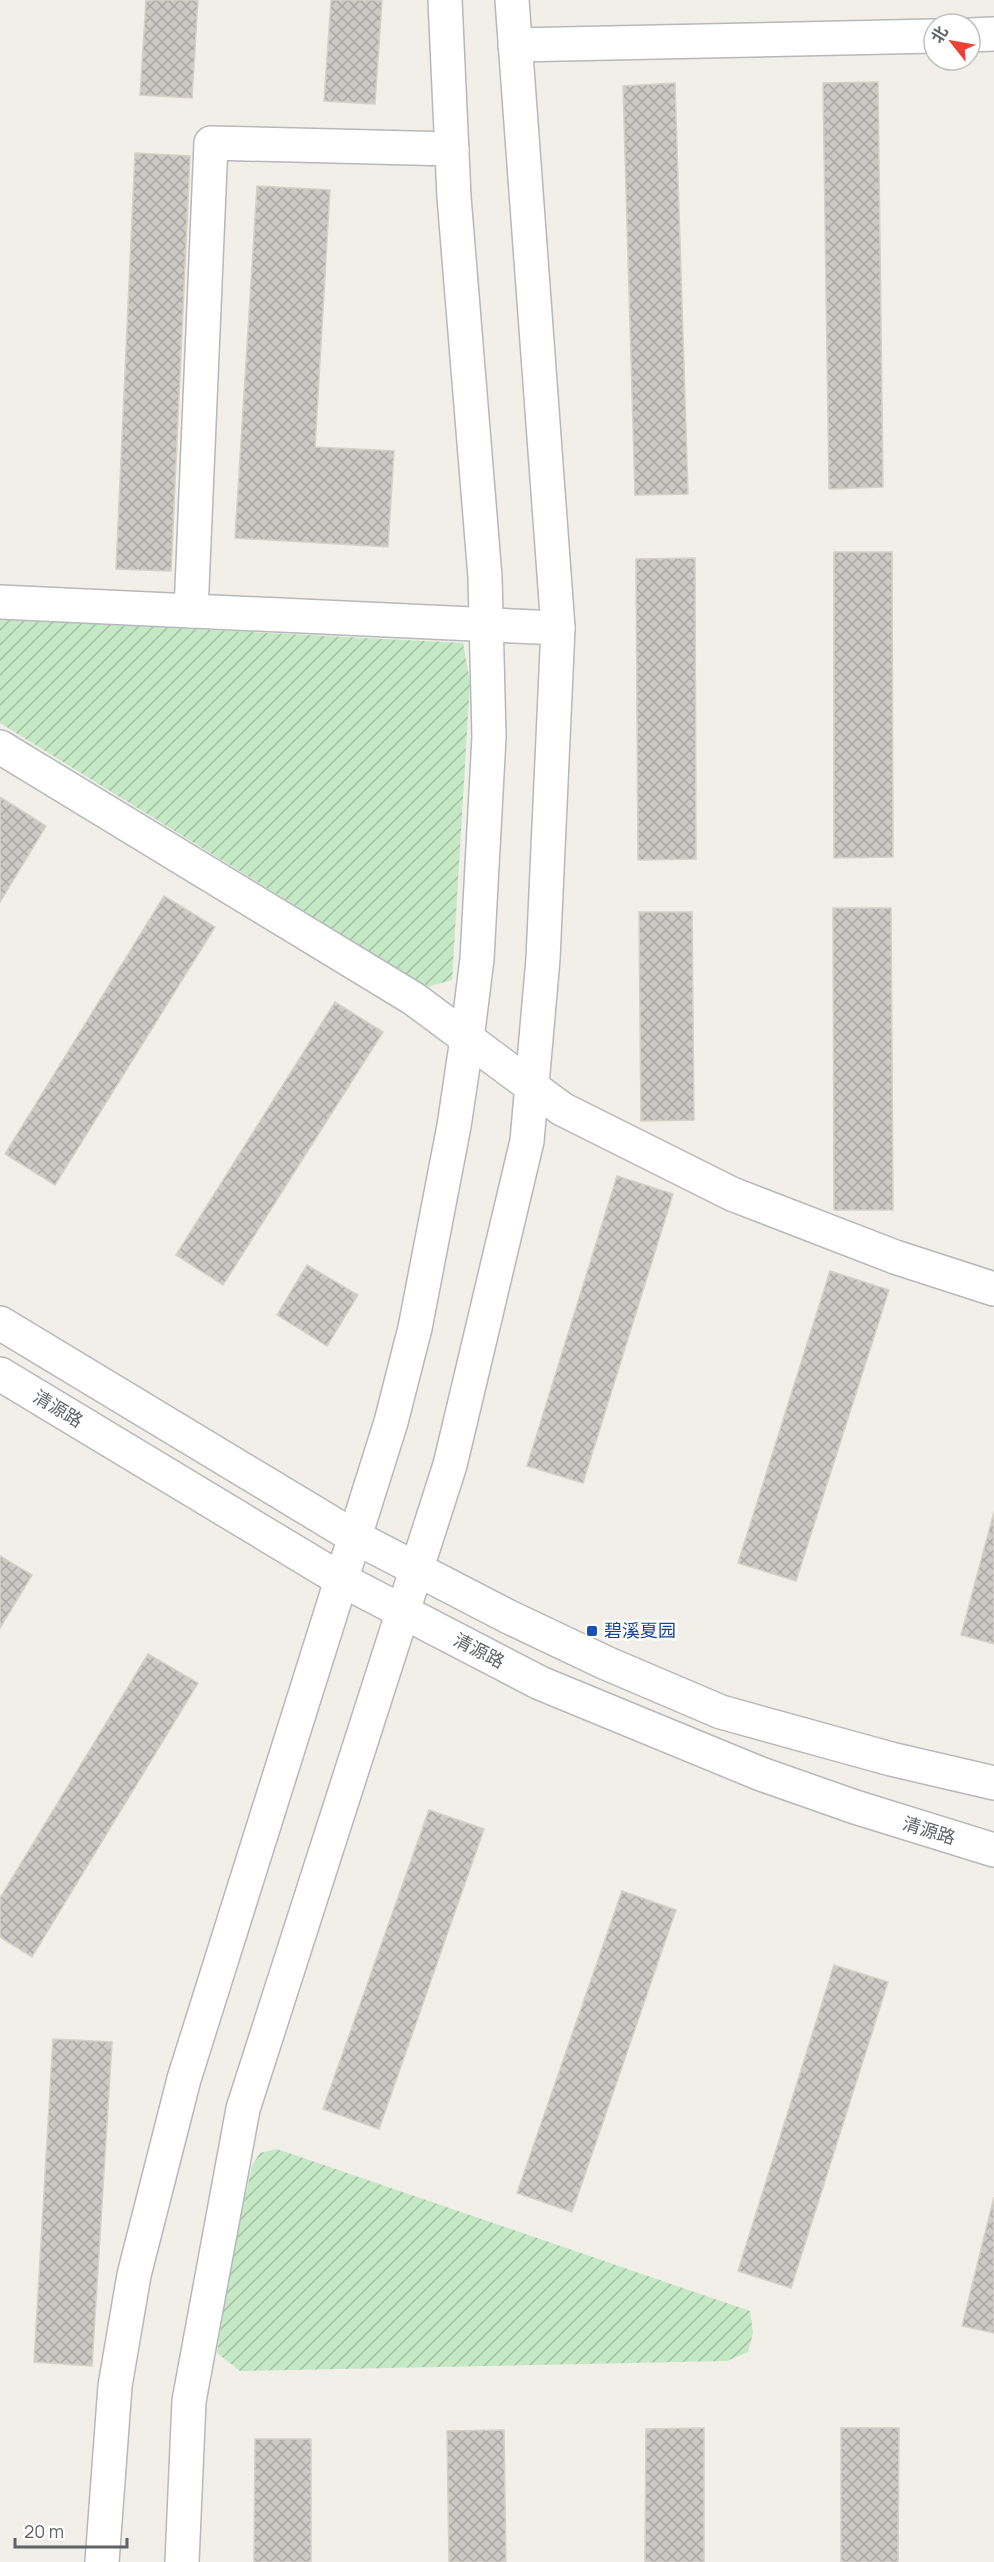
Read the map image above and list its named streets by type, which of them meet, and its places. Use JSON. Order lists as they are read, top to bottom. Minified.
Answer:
{"streets":{"street":["清源路"]},"places":{"transit":["碧溪夏园"]},"scale_bar":"20 m","north":"top left"}
